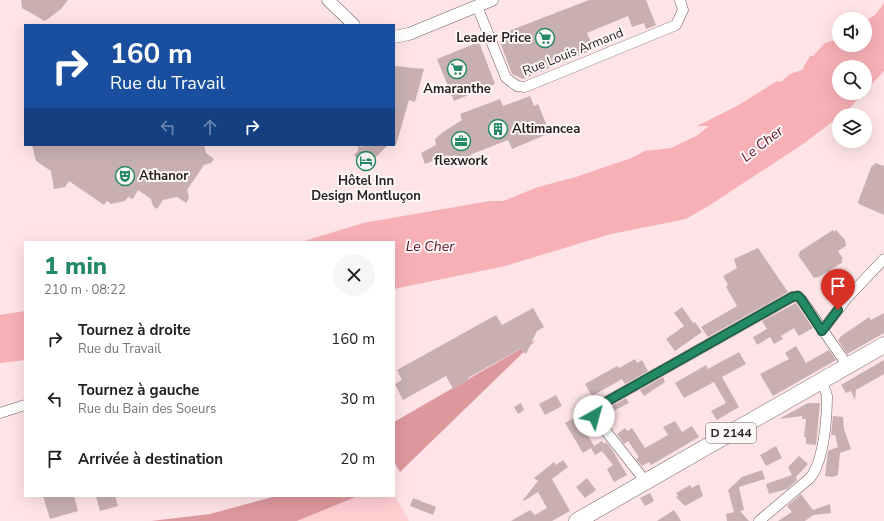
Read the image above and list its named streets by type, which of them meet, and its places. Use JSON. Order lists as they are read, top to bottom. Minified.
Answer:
{"streets":{"main road":["D 2144"],"street":["Rue Louis Armand"]},"water":["Le Cher"],"places":{"supermarket":["Leader Price","Amaranthe"],"building":["Altimancea"],"office":["flexwork"],"hotel":["Hôtel Inn Design Montluçon"],"theatre":["Athanor"]},"page":{"turn":["160 m","Rue du Travail"],"heading":["1 min","210 m · 08:22"],"list":[{"name":"Tournez à droite","note":"Rue du Travail","value":"160 m"},{"name":"Tournez à gauche","note":"Rue du Bain des Soeurs","value":"30 m"},{"name":"Arrivée à destination","value":"20 m"}]}}
